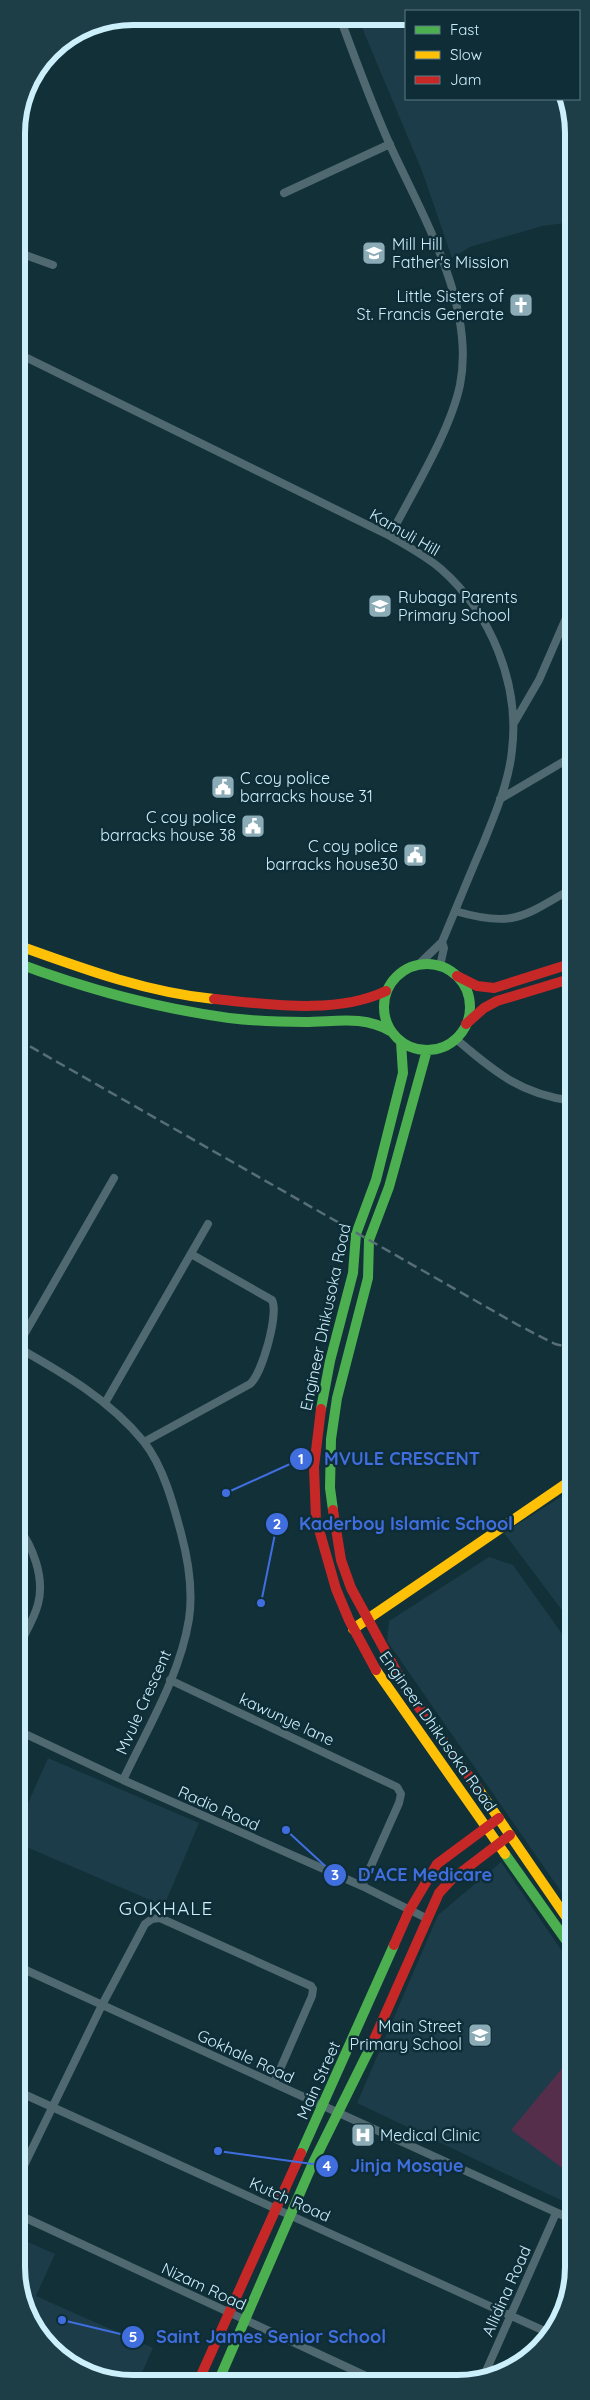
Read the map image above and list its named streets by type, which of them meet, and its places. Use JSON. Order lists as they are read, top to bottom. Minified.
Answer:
{"streets":{"main road":["Engineer Dhikusoka Road","Main Street"],"street":["Kamuli Hill","Mvule Crescent","kawunye lane","Radio Road","Gokhale Road","Kutch Road","Nizam Road","Allidina Road"]},"crossings":[["Kamuli Hill","Engineer Dhikusoka Road"],["Engineer Dhikusoka Road","Main Street"],["Mvule Crescent","kawunye lane"],["Mvule Crescent","Radio Road"],["kawunye lane","Radio Road"],["Radio Road","Main Street"],["Gokhale Road","Main Street"],["Gokhale Road","Allidina Road"],["Main Street","Kutch Road"],["Main Street","Nizam Road"],["Kutch Road","Allidina Road"]],"districts":["GOKHALE"],"places":{"school or university":["Mill Hill Father's Mission","Rubaga Parents Primary School","Main Street Primary School"],"church":["Little Sisters of St. Francis Generate"],"public building":["C coy police barracks house 31","C coy police barracks house 38","C coy police barracks house30"],"other":["MVULE CRESCENT","Kaderboy Islamic School","D'ACE Medicare","Jinja Mosque","Saint James Senior School"],"hospital":["Medical Clinic"]},"legend":["Fast","Slow","Jam"]}
